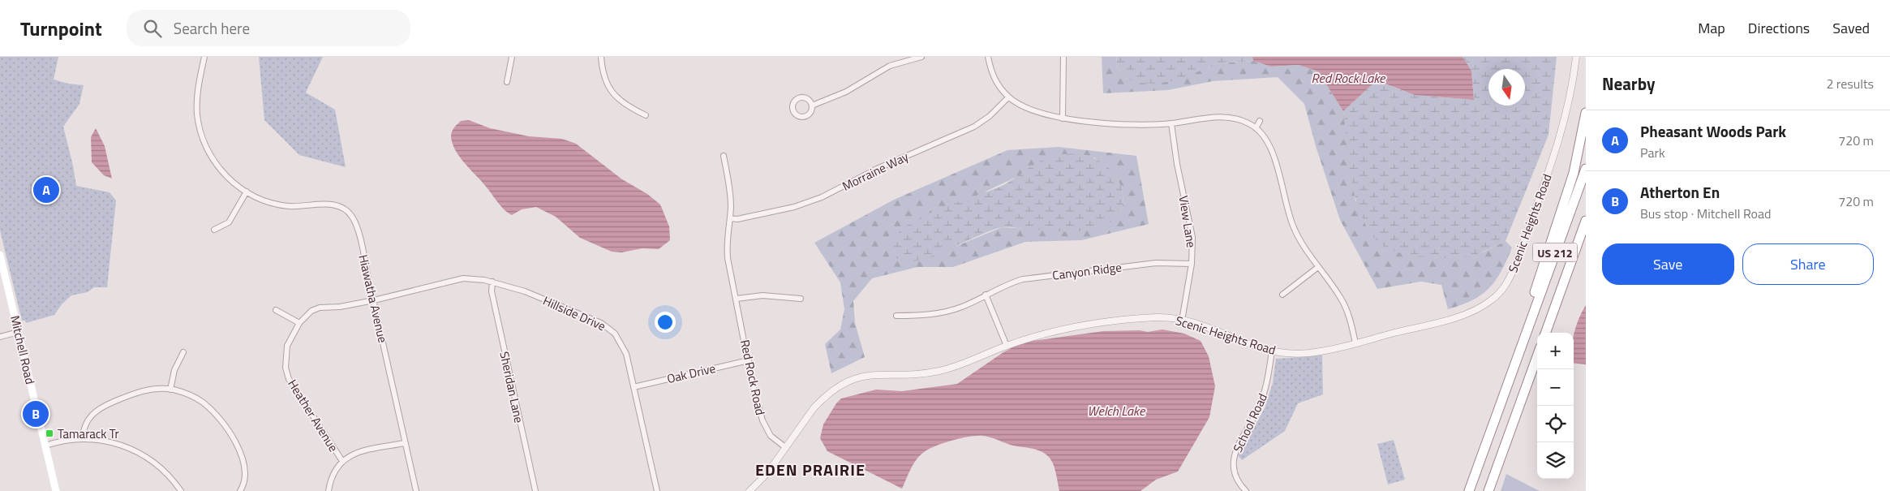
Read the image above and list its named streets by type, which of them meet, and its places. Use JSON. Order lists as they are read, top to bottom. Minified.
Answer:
{"streets":{"highway":["US 212"],"main road":["Mitchell Road"],"street":["Morraine Way","View Lane","Scenic Heights Road","Canyon Ridge","Hiawatha Avenue","Hillside Drive","Oak Drive","Red Rock Road","Sheridan Lane","Heather Avenue","School Road"]},"crossings":[["Morraine Way","Red Rock Road"],["View Lane","Scenic Heights Road"],["View Lane","Canyon Ridge"],["Scenic Heights Road","Red Rock Road"],["Scenic Heights Road","School Road"],["Hiawatha Avenue","Hillside Drive"],["Hiawatha Avenue","Heather Avenue"],["Hillside Drive","Oak Drive"],["Hillside Drive","Sheridan Lane"],["Hillside Drive","Heather Avenue"],["Oak Drive","Red Rock Road"]],"districts":["EDEN PRAIRIE"],"water":["Red Rock Lake","Welch Lake"],"places":{"transit":["Tamarack Tr"]},"north":"bottom","page":{"header":"Turnpoint","search":"Search here","nav":["Map","Directions","Saved"],"heading":["Nearby","2 results"],"list":[{"mark":"A","name":"Pheasant Woods Park","note":"Park","value":"720 m"},{"mark":"B","name":"Atherton En","note":"Bus stop · Mitchell Road","value":"720 m"}],"pins":["A","B"],"buttons":["Save","Share"],"map_buttons":["+","−"]}}
